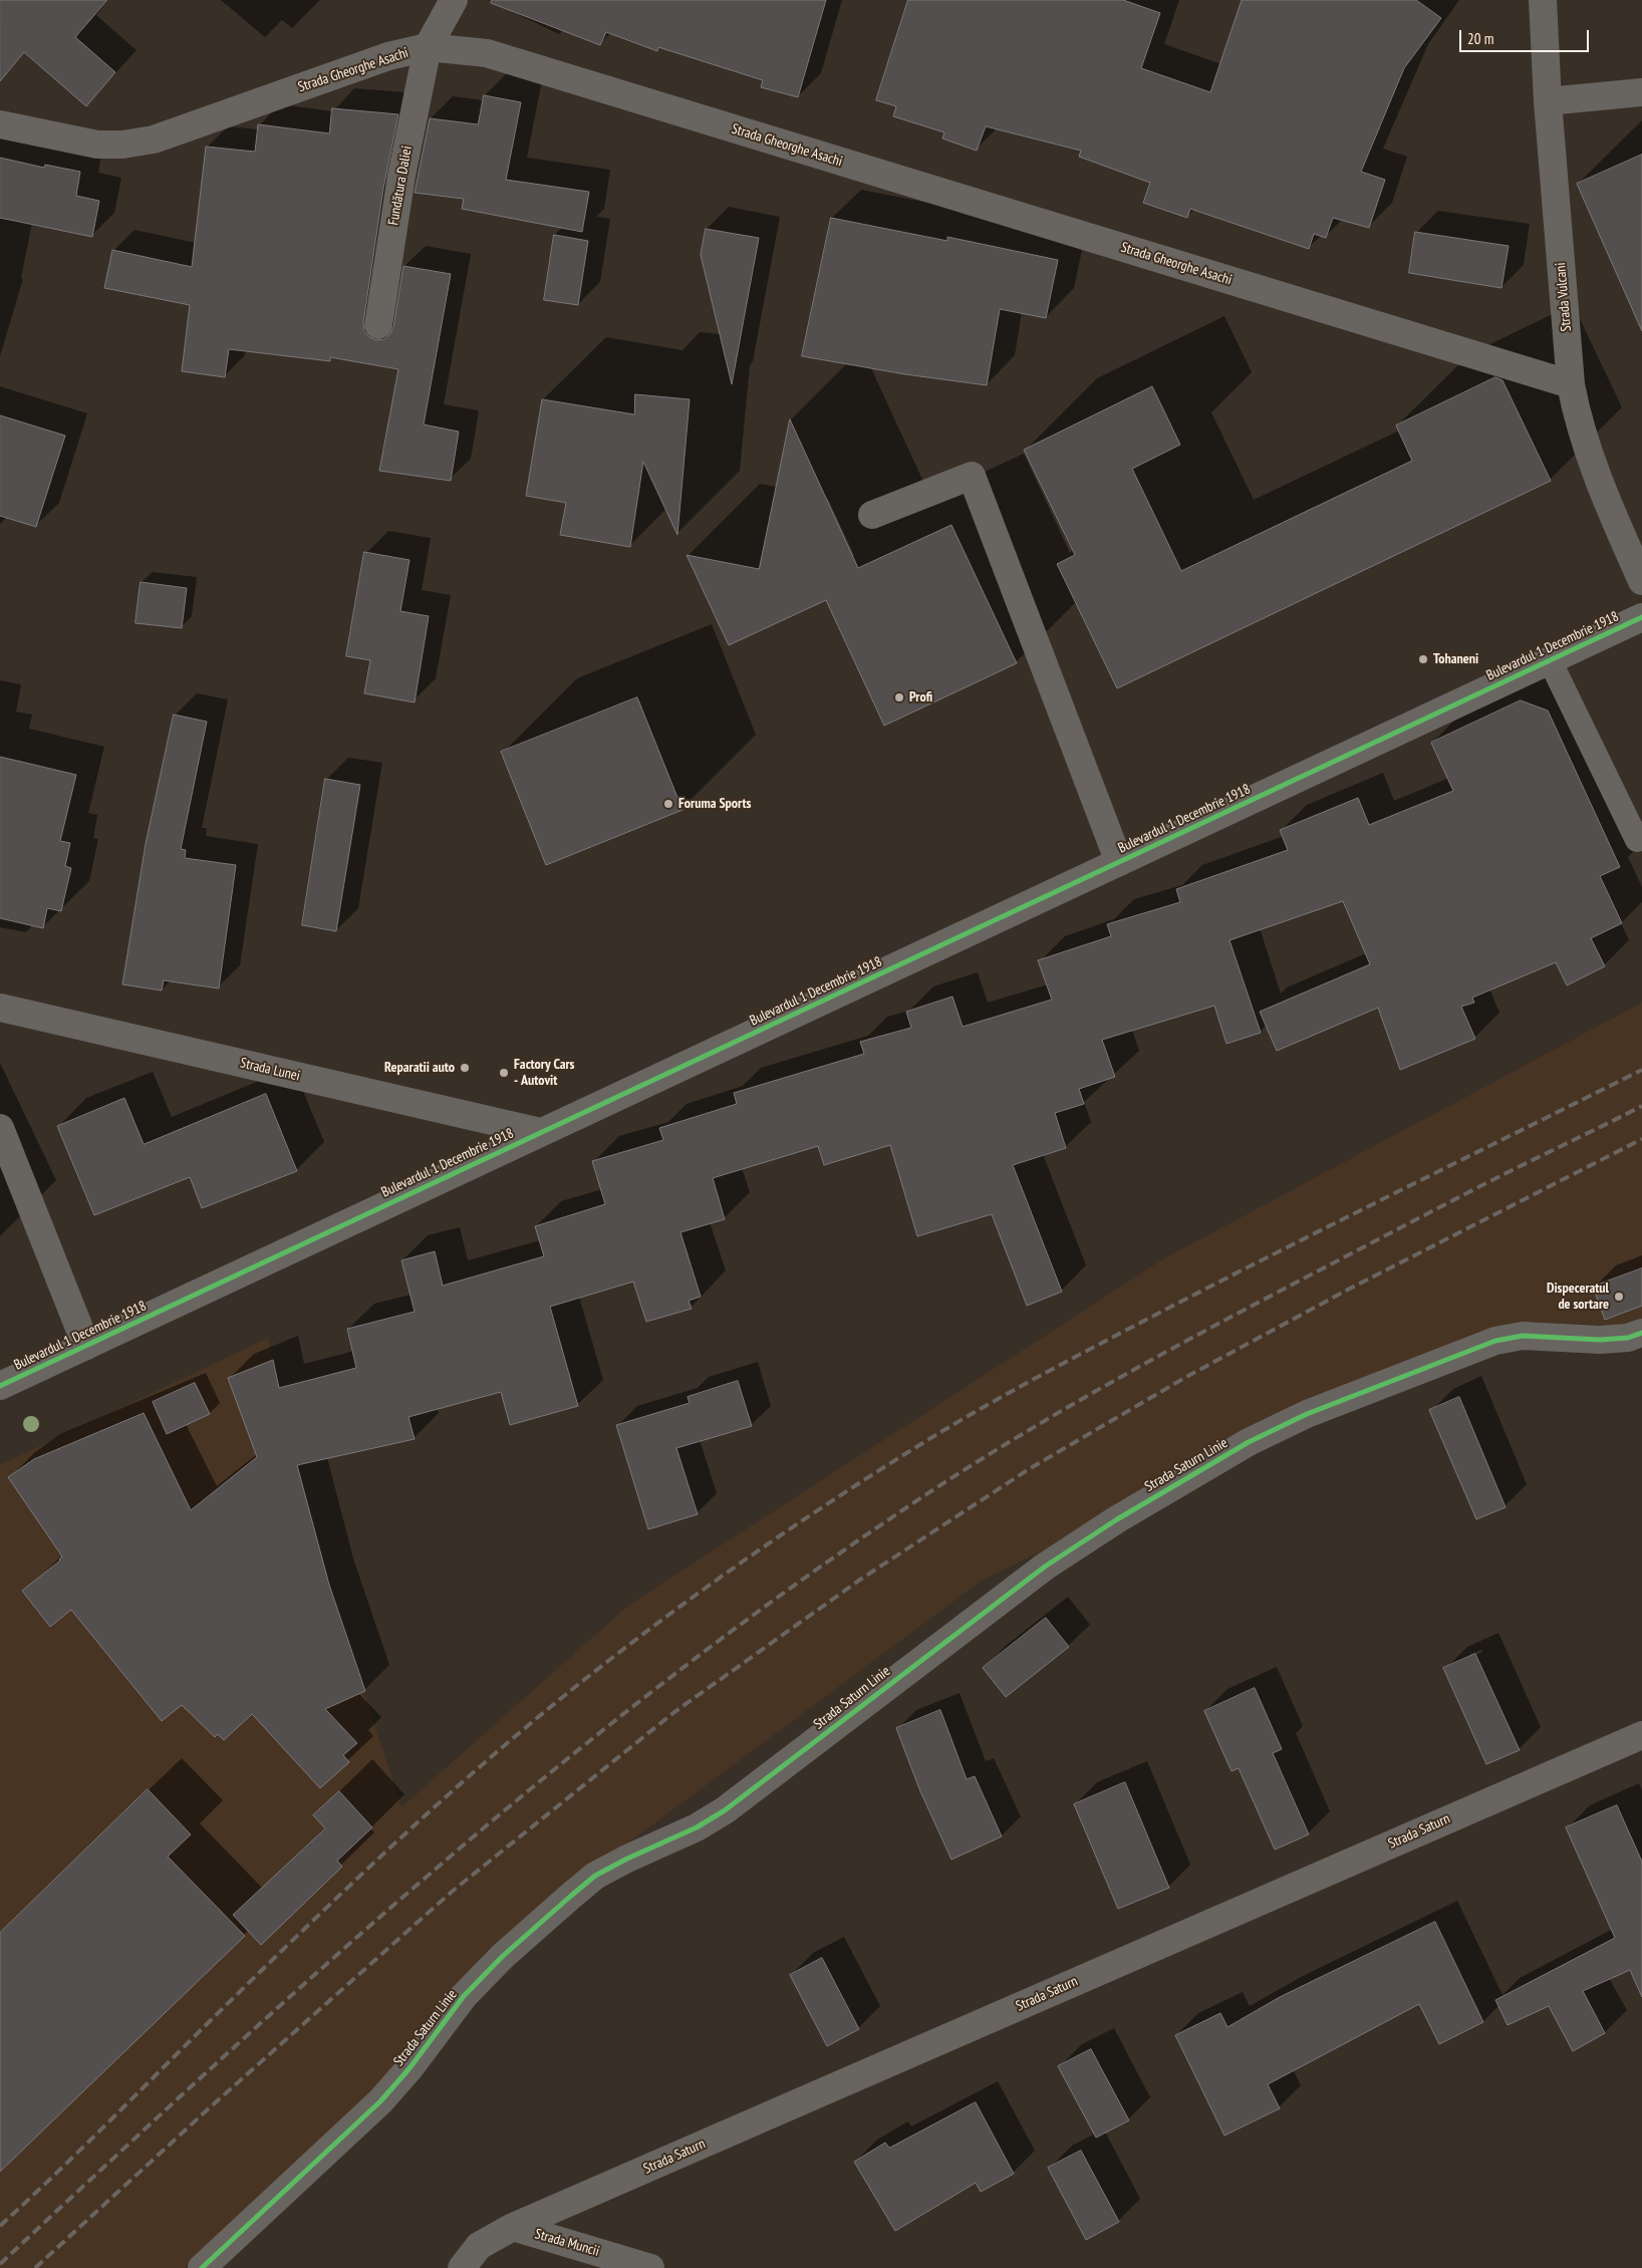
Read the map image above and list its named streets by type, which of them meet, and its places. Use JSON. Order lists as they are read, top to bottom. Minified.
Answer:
{"streets":{"main road":["Bulevardul 1 Decembrie 1918"],"street":["Strada Gheorghe Asachi","Fundătura Daliei","Strada Vulcani","Strada Lunei","Strada Saturn Linie","Strada Saturn","Strada Muncii"]},"crossings":[["Strada Gheorghe Asachi","Fundătura Daliei"],["Strada Gheorghe Asachi","Strada Vulcani"],["Bulevardul 1 Decembrie 1918","Strada Lunei"],["Strada Saturn","Strada Muncii"]],"places":["Tohaneni","Profi","Foruma Sports","Reparatii auto","Factory Cars - Autovit","Dispeceratul de sortare"],"scale_bar":"20 m"}
